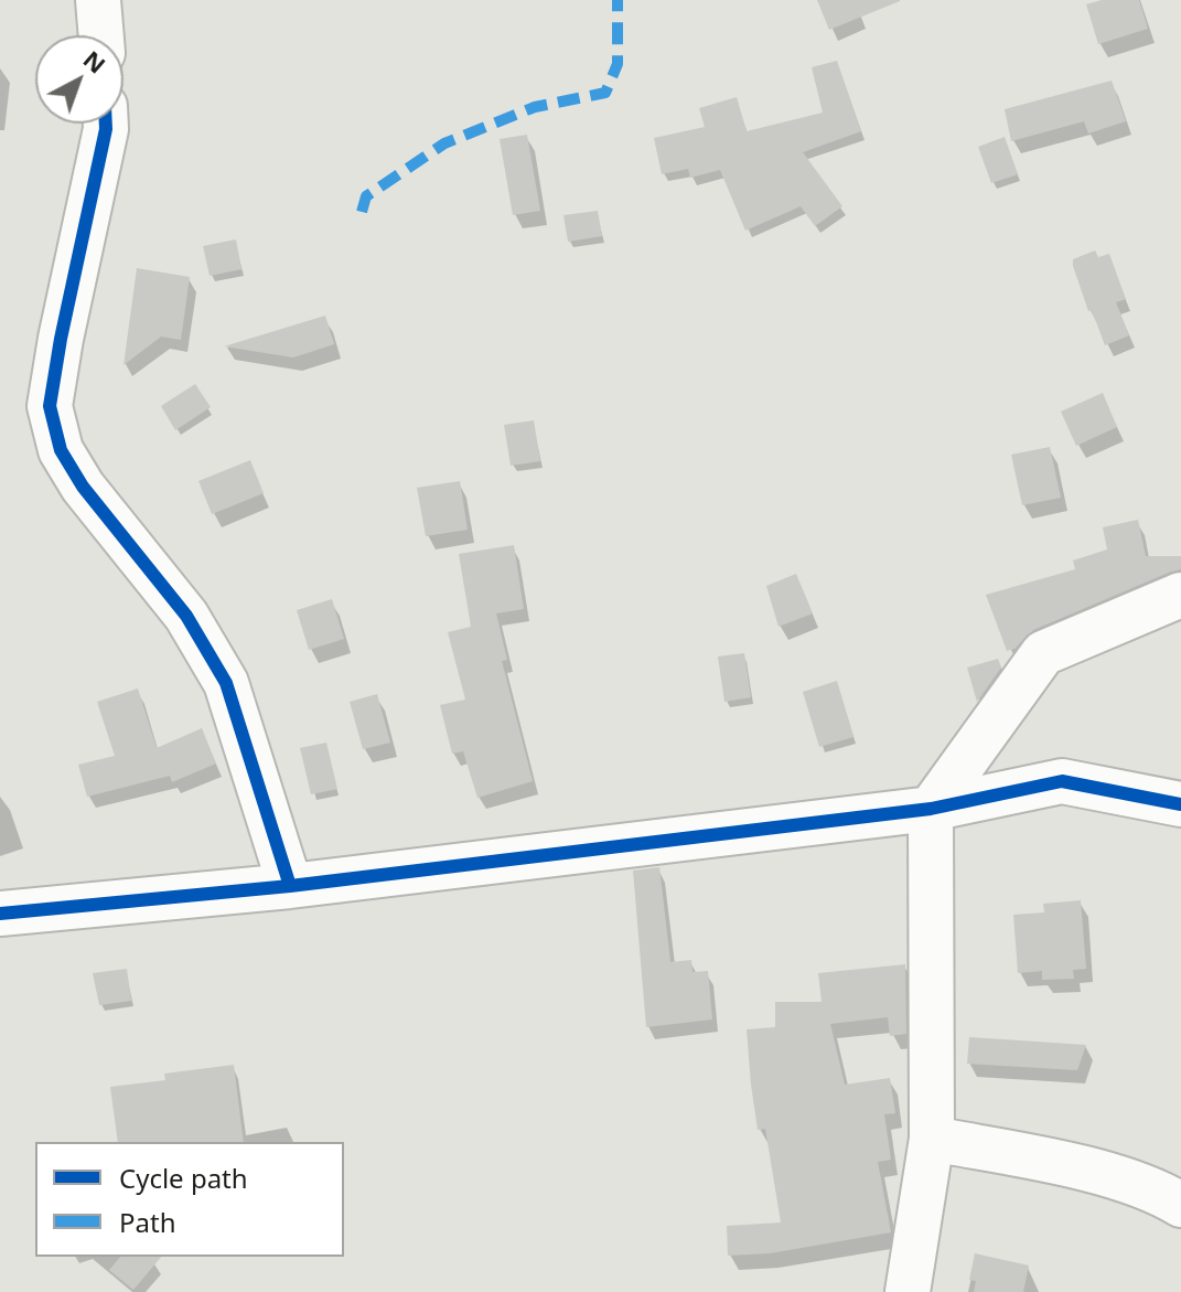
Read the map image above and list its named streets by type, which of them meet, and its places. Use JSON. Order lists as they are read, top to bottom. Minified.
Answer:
{"legend":["Cycle path","Path"],"north":"top right"}
